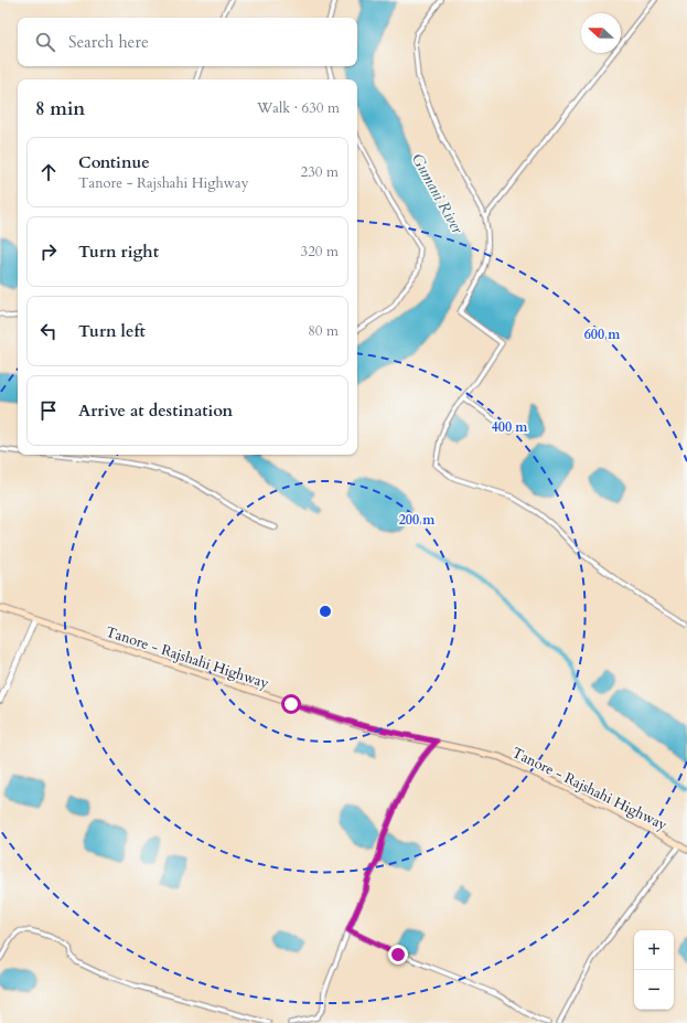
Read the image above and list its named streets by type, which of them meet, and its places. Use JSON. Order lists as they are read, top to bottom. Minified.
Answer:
{"streets":{"main road":["Tanore - Rajshahi Highway"]},"water":["Gumani River"],"north":"left","page":{"search":"Search here","heading":["8 min","Walk · 630 m"],"list":[["Continue","Tanore - Rajshahi Highway","230 m"],["Turn right","320 m"],["Turn left","80 m"],"Arrive at destination"],"map_buttons":["+","−"]},"rings":["600 m","400 m","200 m"]}
